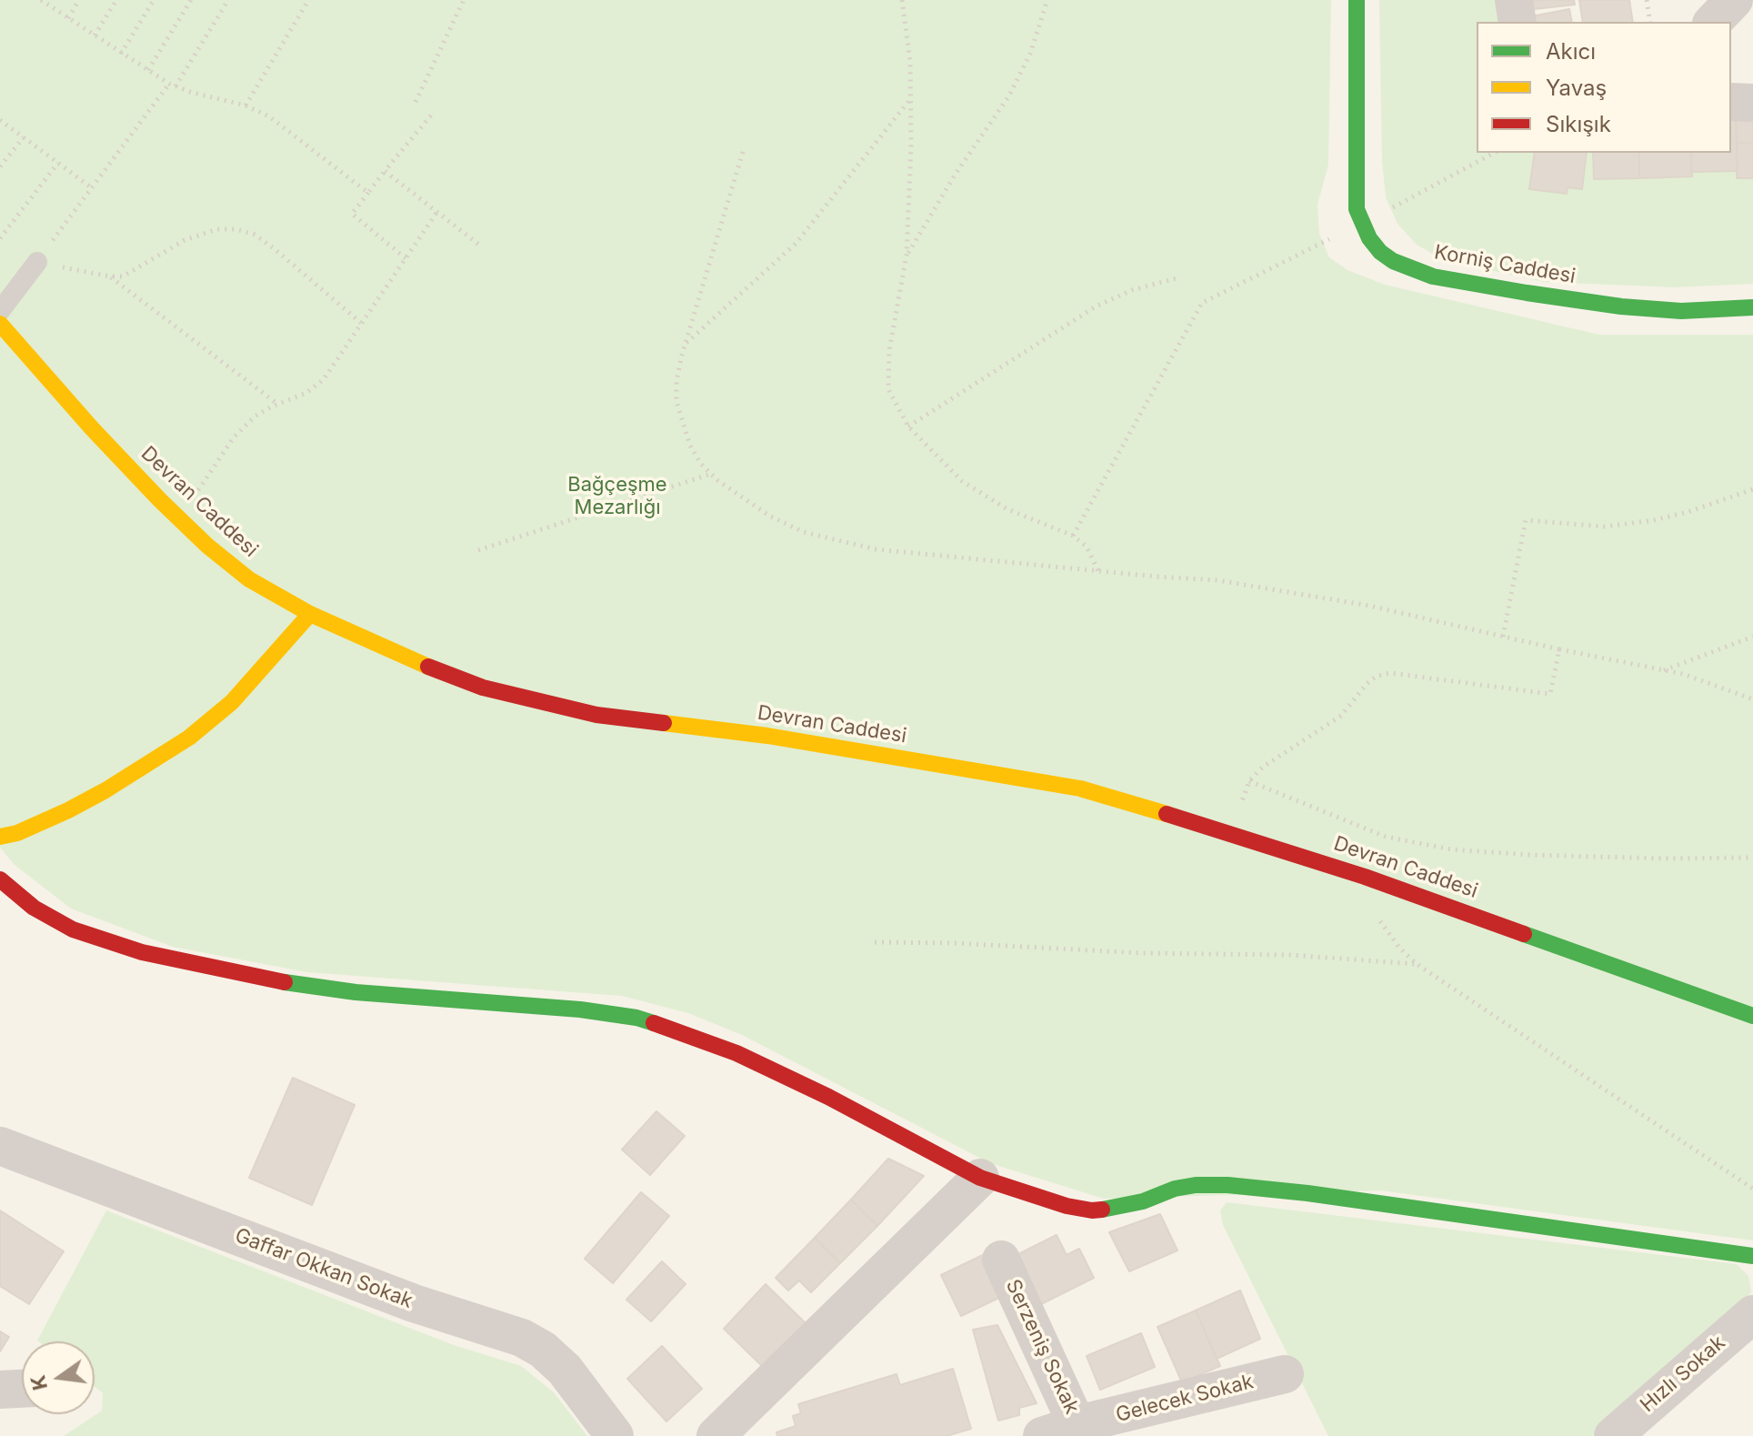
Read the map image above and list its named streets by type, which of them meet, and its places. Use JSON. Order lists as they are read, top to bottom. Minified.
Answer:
{"streets":{"main road":["Korniş Caddesi","Devran Caddesi"],"street":["Gaffar Okkan Sokak","Serzeniş Sokak","Hızlı Sokak","Gelecek Sokak"]},"crossings":[["Serzeniş Sokak","Gelecek Sokak"]],"parks":["Bağçeşme Mezarlığı"],"legend":["Akıcı","Yavaş","Sıkışık"],"north":"left"}
